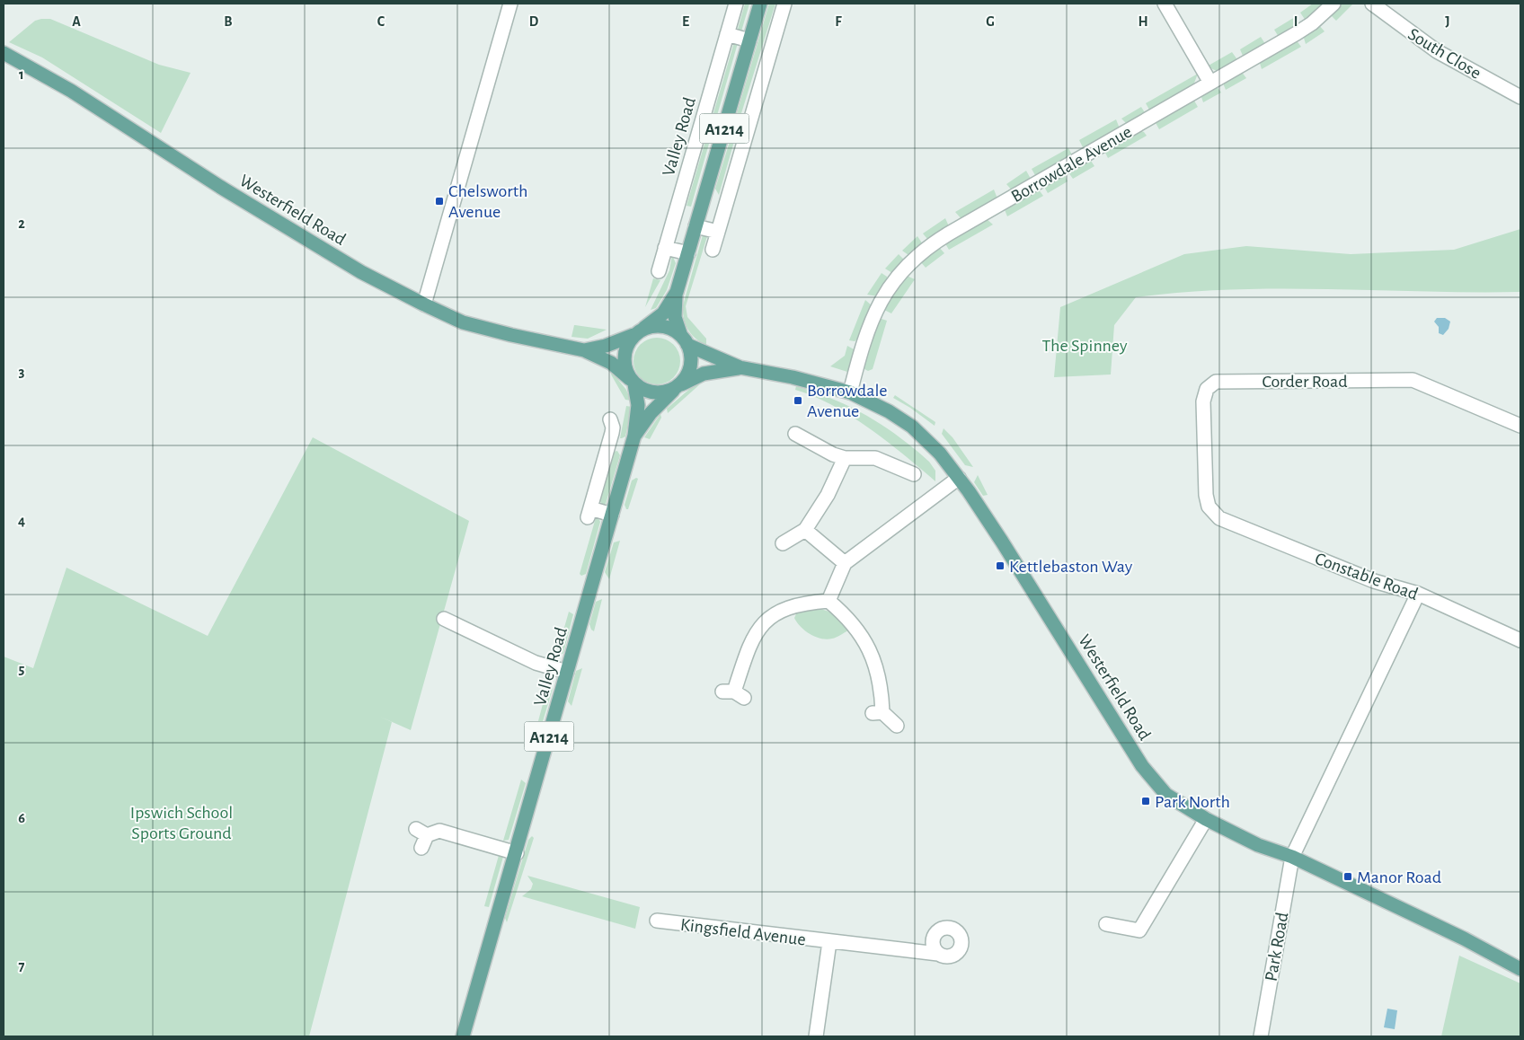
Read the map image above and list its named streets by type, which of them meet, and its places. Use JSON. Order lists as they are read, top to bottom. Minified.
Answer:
{"streets":{"main road":["A1214","Valley Road","Westerfield Road"],"street":["South Close","Borrowdale Avenue","Corder Road","Constable Road","Kingsfield Avenue","Park Road"]},"crossings":[["A1214","Valley Road"],["A1214","Westerfield Road"],["Valley Road","Westerfield Road"],["Borrowdale Avenue","Westerfield Road"],["Westerfield Road","Park Road"],["Corder Road","Constable Road"]],"parks":["The Spinney","Ipswich School Sports Ground"],"places":{"transit":["Chelsworth Avenue","Borrowdale Avenue","Kettlebaston Way","Park North","Manor Road"]},"grid":{"columns":["A","B","C","D","E","F","G","H","I","J"],"rows":["1","2","3","4","5","6","7"]}}
